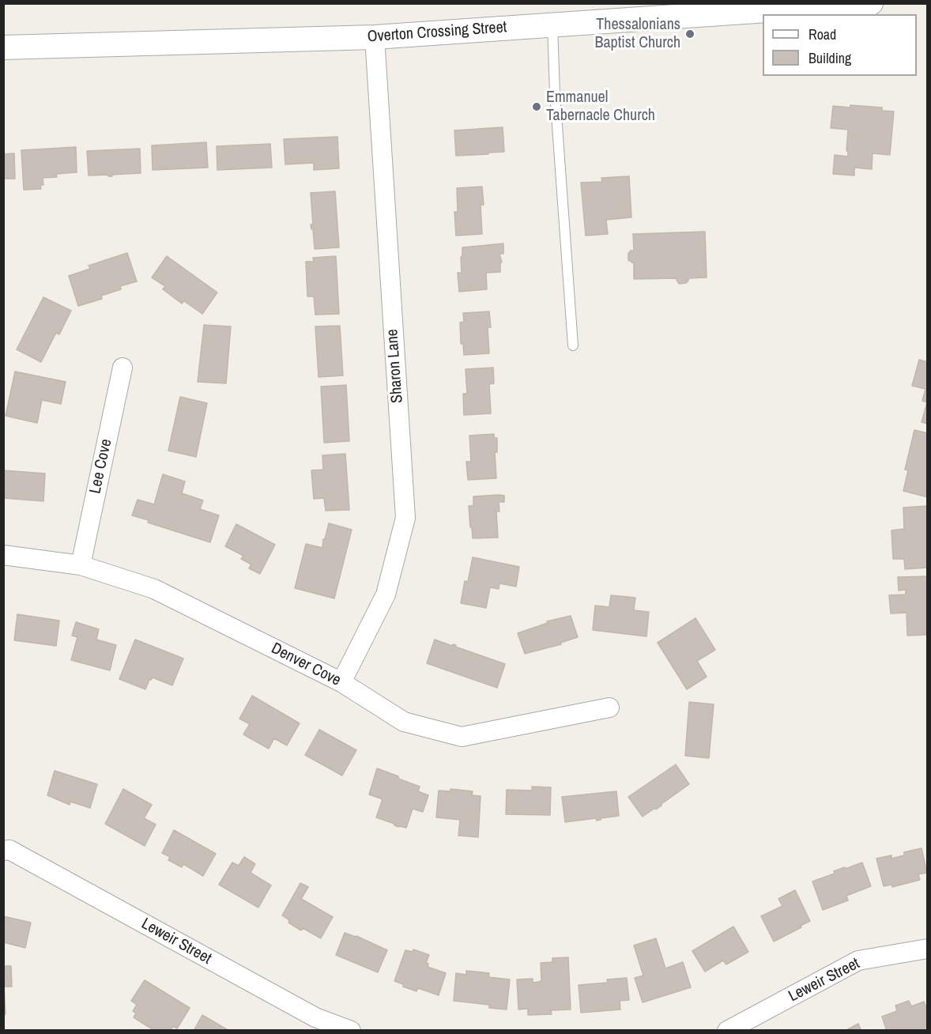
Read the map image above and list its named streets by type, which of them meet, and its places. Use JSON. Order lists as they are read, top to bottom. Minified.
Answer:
{"streets":{"street":["Overton Crossing Street","Sharon Lane","Lee Cove","Denver Cove","Leweir Street"]},"crossings":[["Overton Crossing Street","Sharon Lane"],["Sharon Lane","Denver Cove"],["Lee Cove","Denver Cove"]],"places":["Thessalonians Baptist Church","Emmanuel Tabernacle Church"],"legend":["Road","Building"]}
